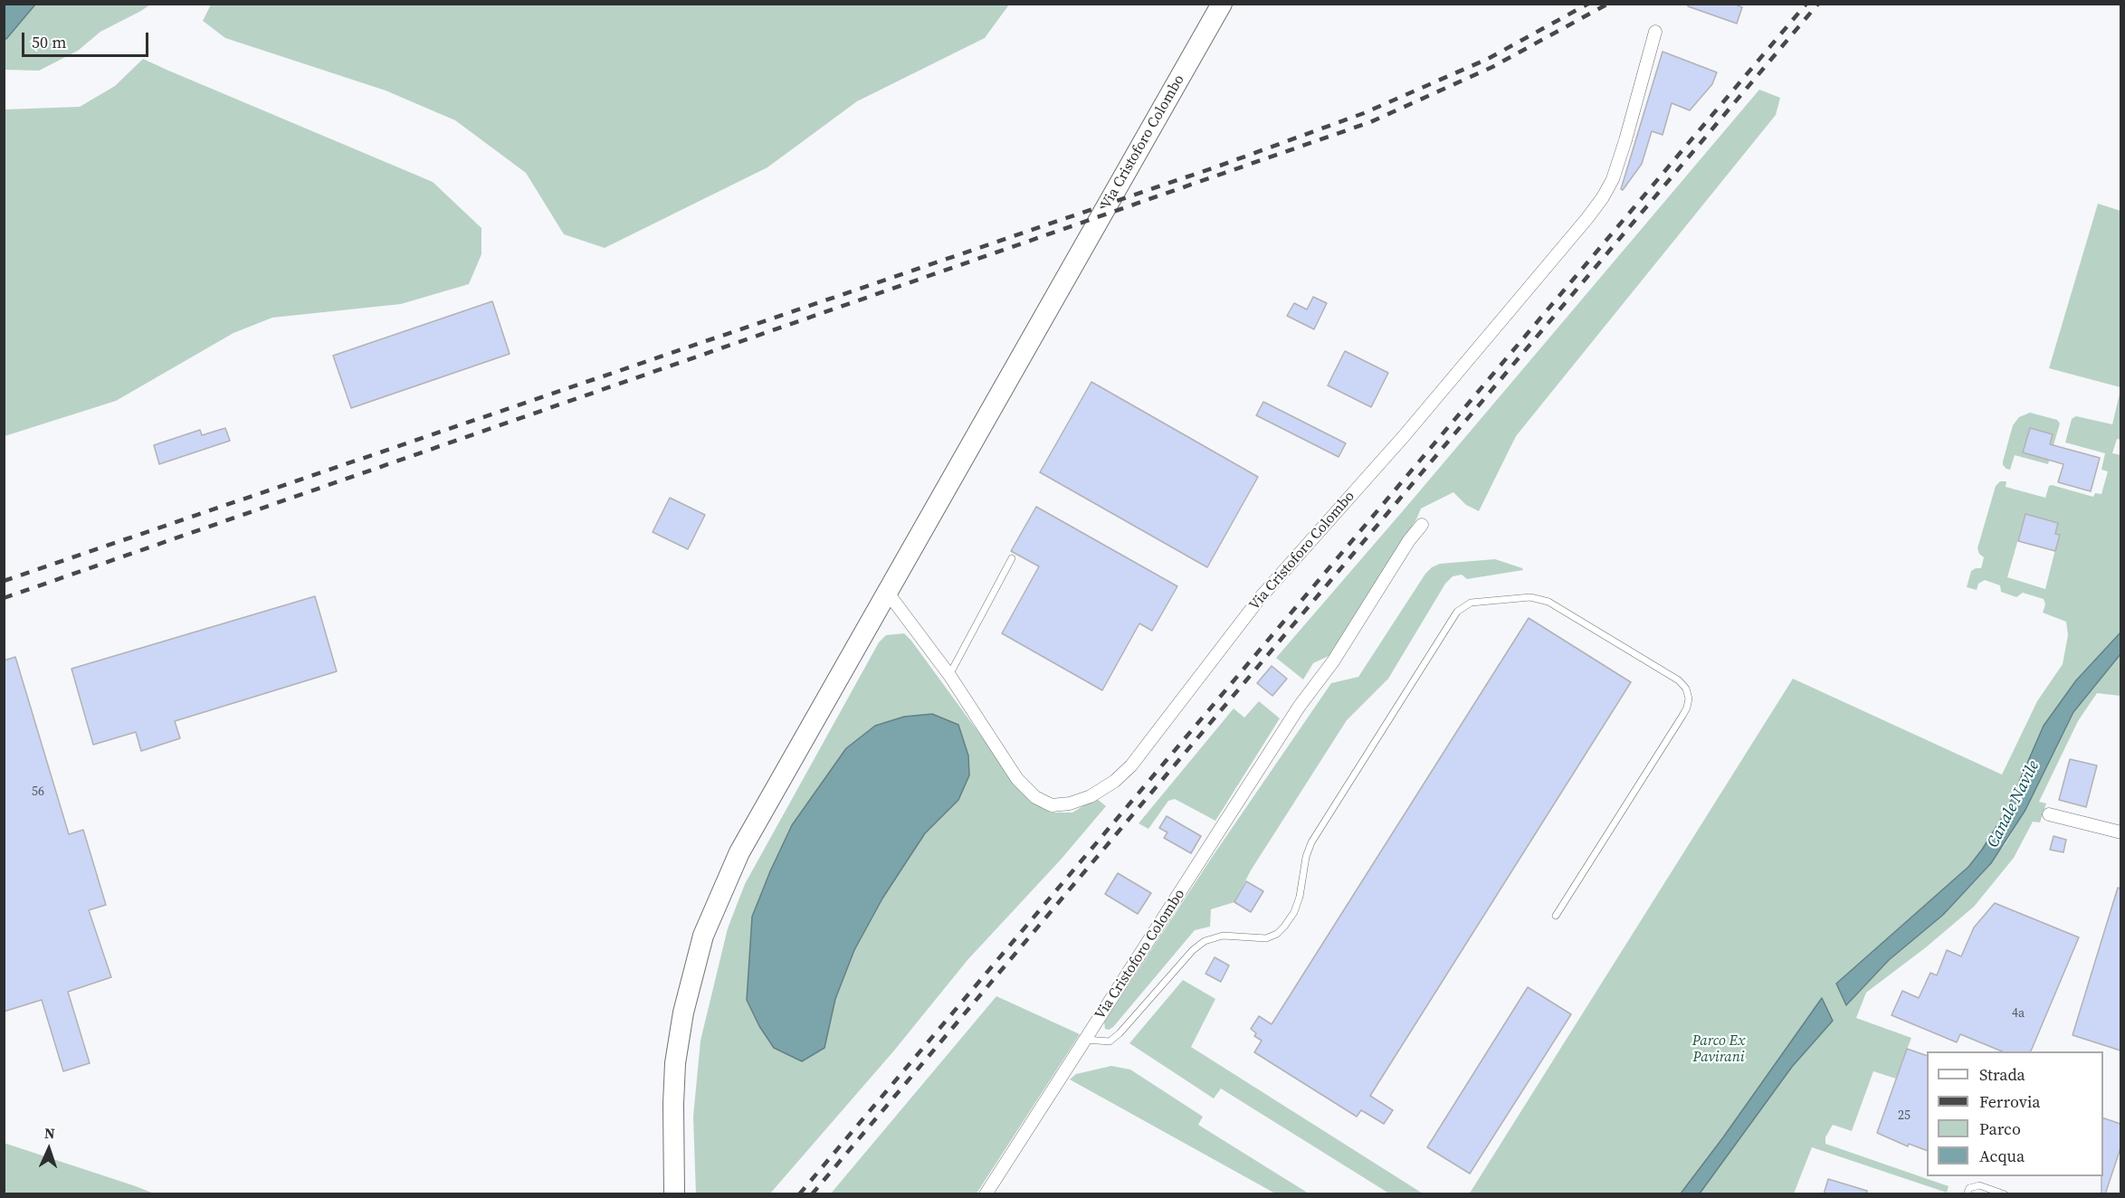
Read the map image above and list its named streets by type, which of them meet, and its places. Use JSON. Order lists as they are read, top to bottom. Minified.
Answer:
{"streets":{"main road":["Via Cristoforo Colombo"]},"water":["Canale Navile"],"parks":["Parco Ex Pavirani"],"house_numbers":["56","4a","25"],"legend":["Strada","Ferrovia","Parco","Acqua"],"scale_bar":"50 m","north":"top"}
